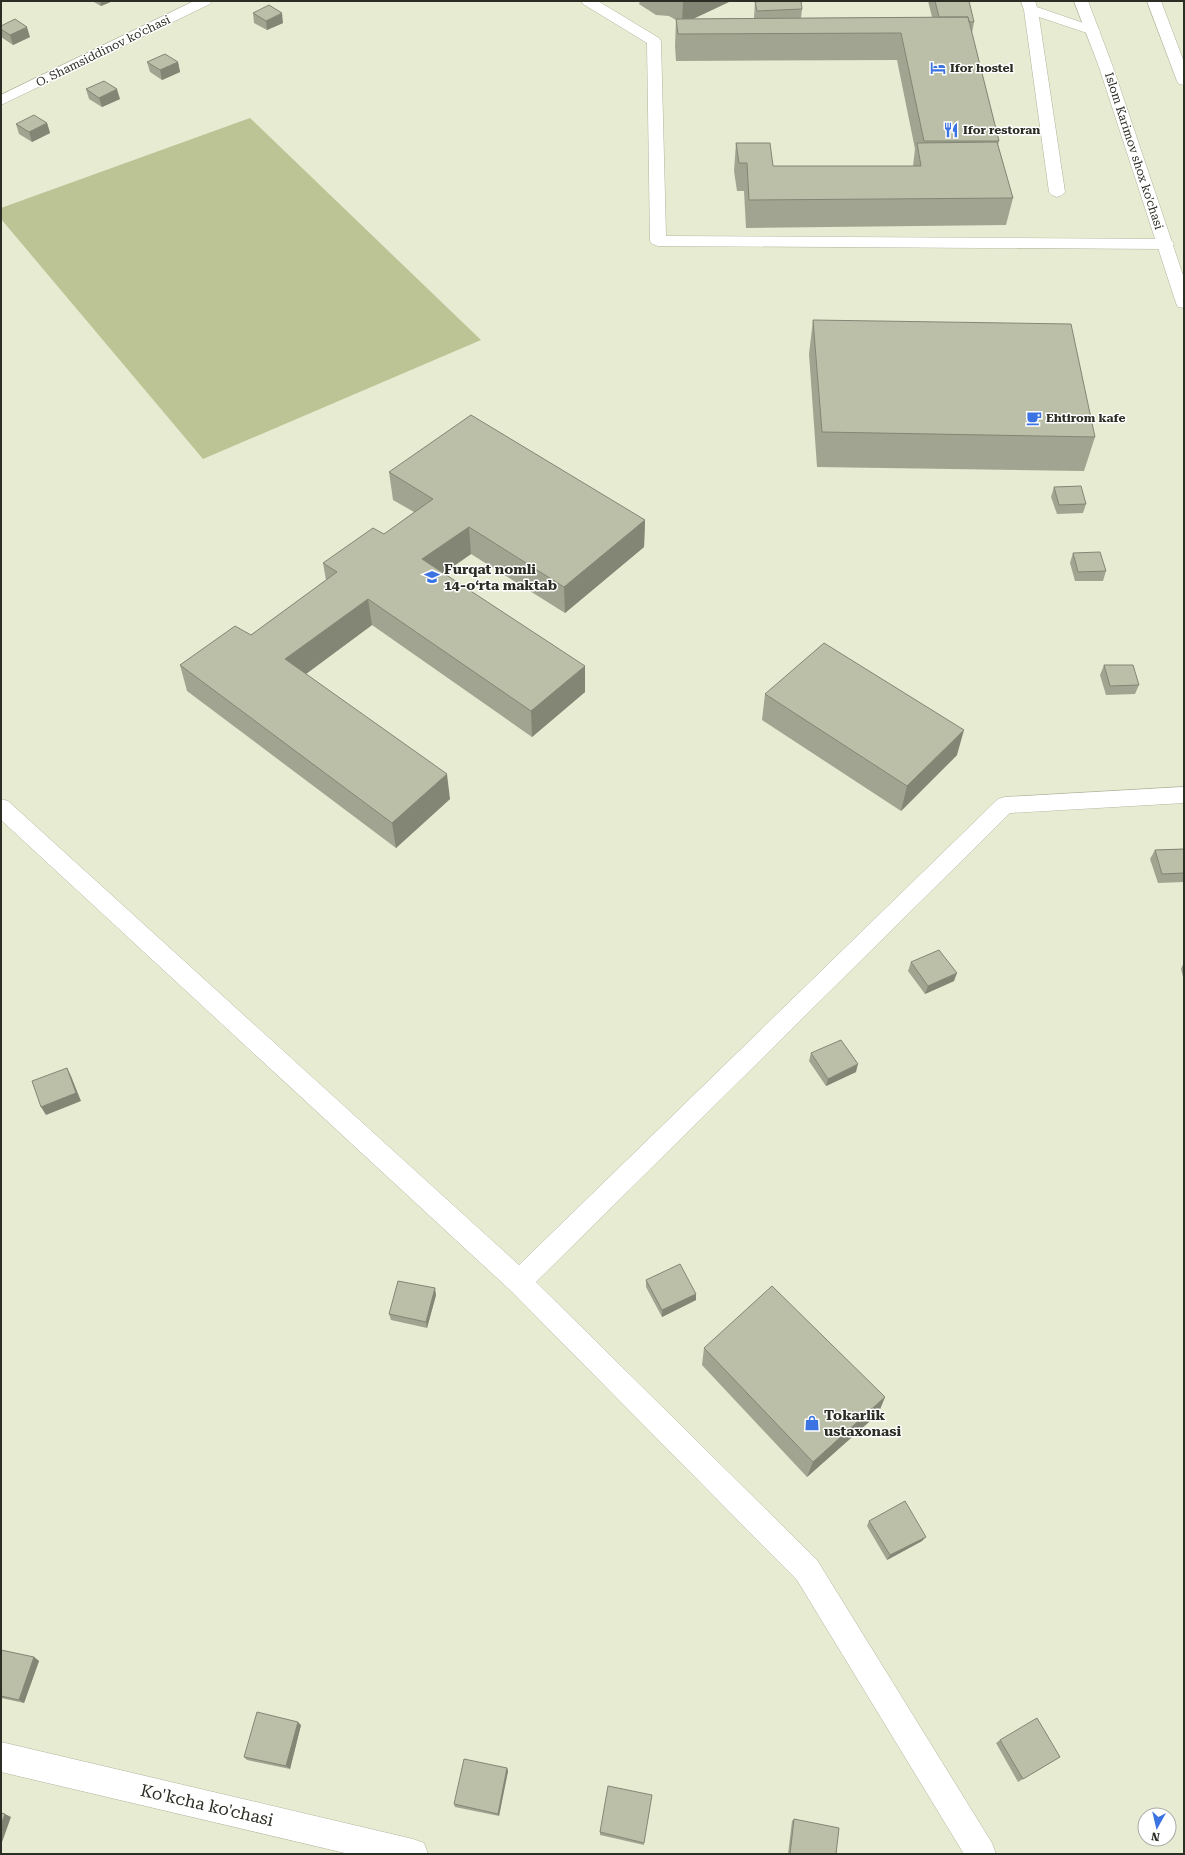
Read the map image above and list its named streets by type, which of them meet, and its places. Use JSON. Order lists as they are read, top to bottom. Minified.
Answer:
{"streets":{"street":["O. Shamsiddinov ko'chasi","Islom Karimov shox ko'chasi","Ko'kcha ko'chasi"]},"places":{"hotel":["Ifor hostel"],"restaurant":["Ifor restoran"],"cafe":["Ehtirom kafe"],"school or university":["Furqat nomli 14-oʻrta maktab"],"shop":["Tokarlik ustaxonasi"]},"north":"bottom"}
